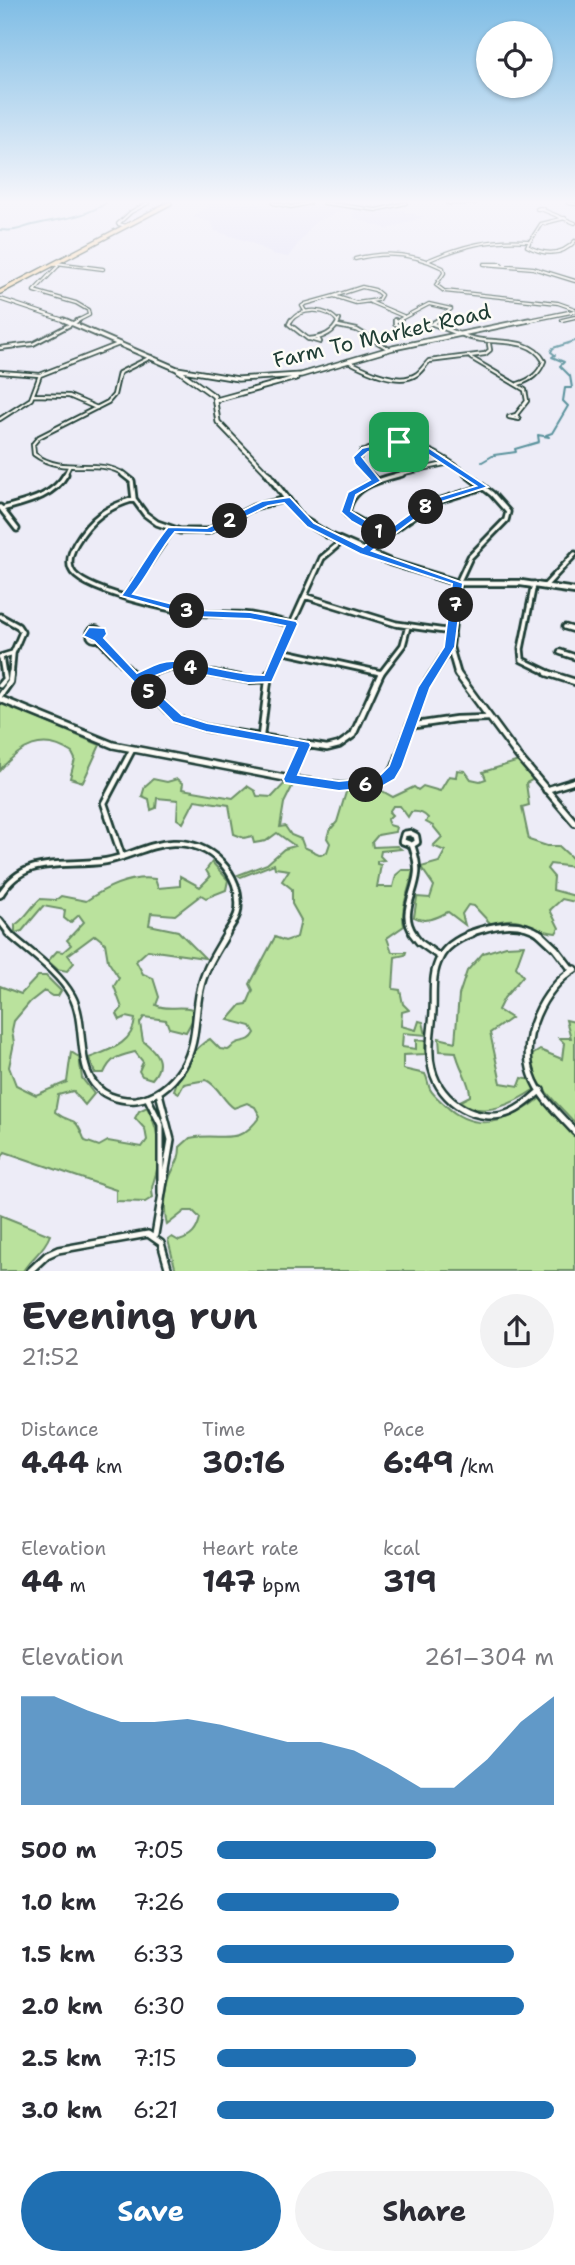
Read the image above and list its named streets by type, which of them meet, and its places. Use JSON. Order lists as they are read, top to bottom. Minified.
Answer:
{"streets":{"street":["Farm To Market Road"]},"page":{"pins":["8","2","1","7","3","4","5","6"],"heading":["Evening run","21:52"],"stats":[["Distance","4.44 km"],["Time","30:16"],["Pace","6:49 /km"],["Elevation","44 m"],["Heart rate","147 bpm"],["kcal","319"]],"chart":["Elevation","261–304 m"],"list":[{"name":"500 m","note":"7:05"},{"name":"1.0 km","note":"7:26"},{"name":"1.5 km","note":"6:33"},{"name":"2.0 km","note":"6:30"},{"name":"2.5 km","note":"7:15"},{"name":"3.0 km","note":"6:21"}],"buttons":["Save","Share"]}}
